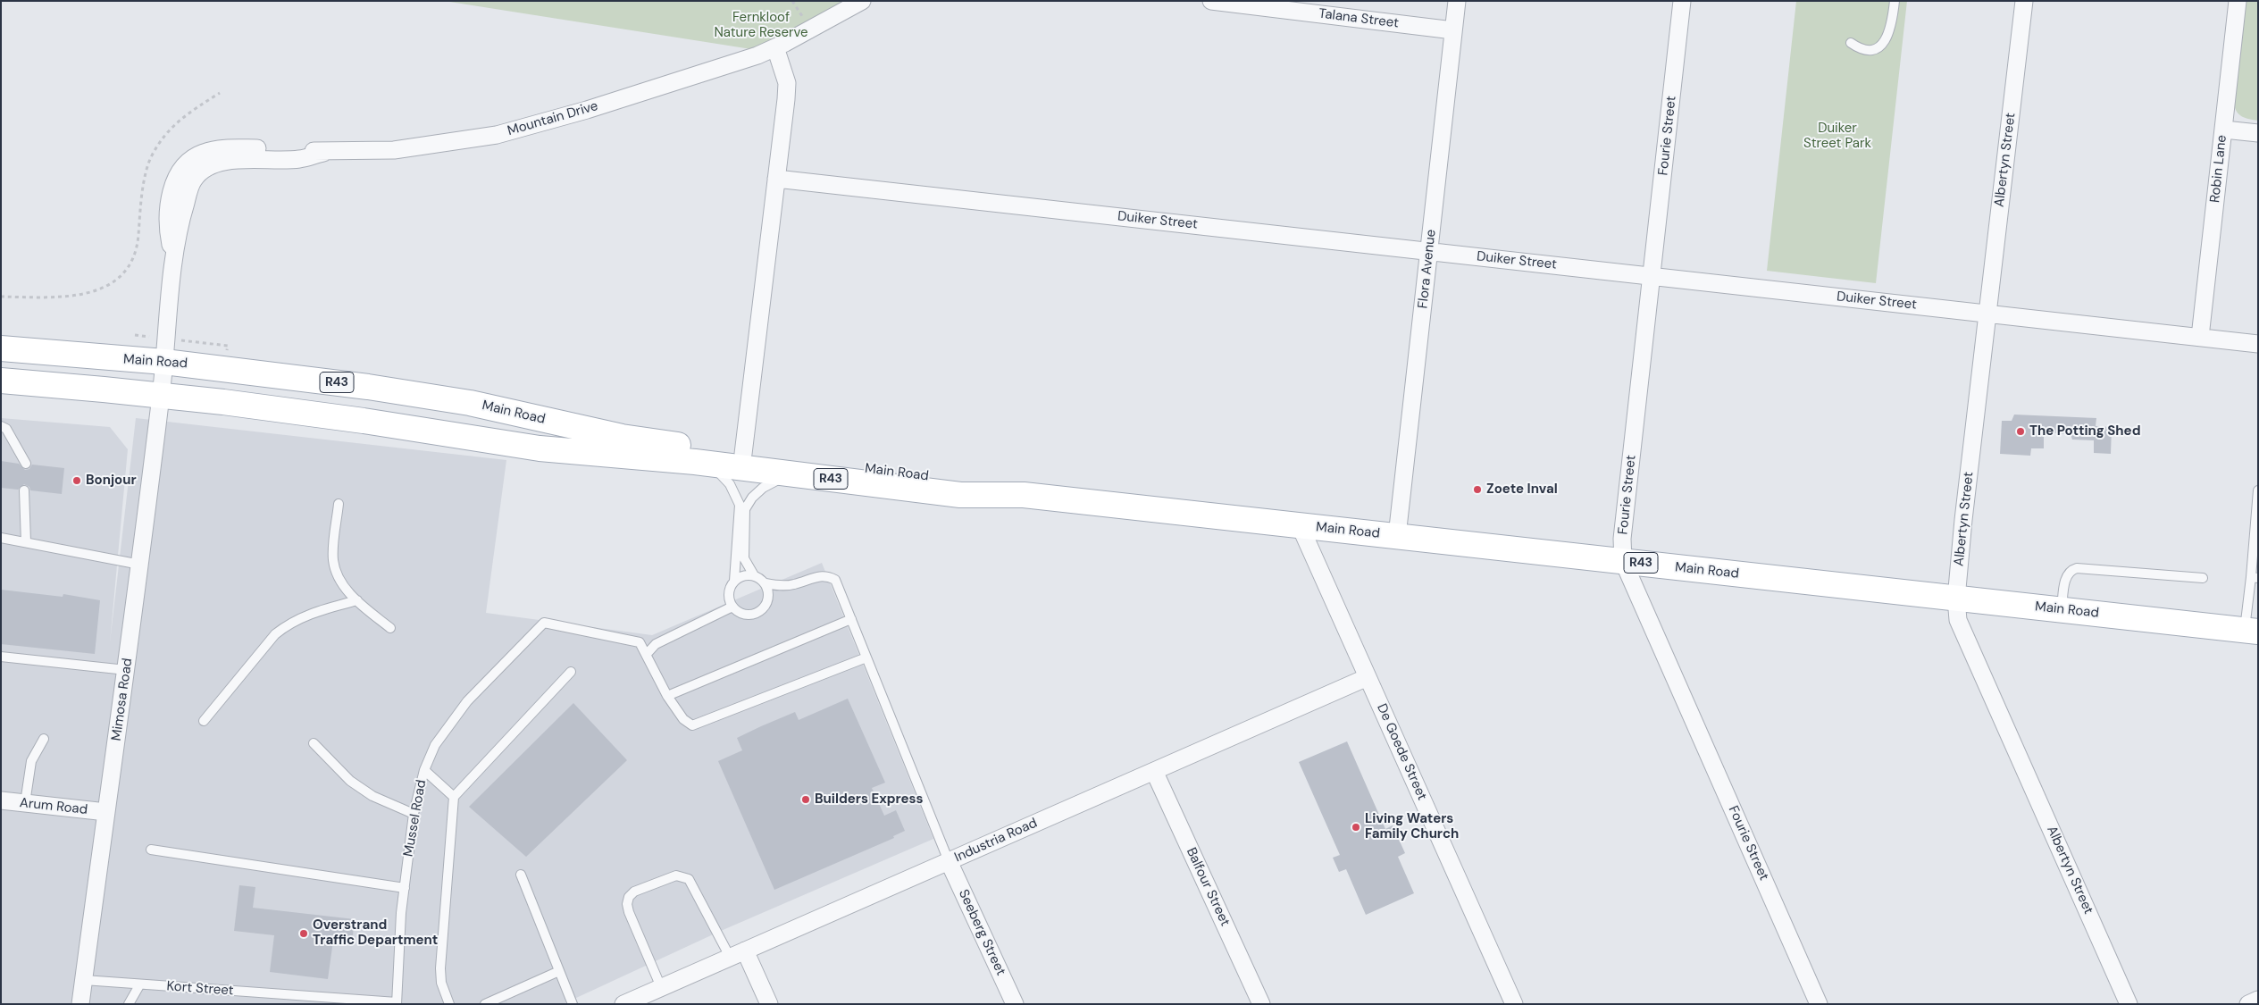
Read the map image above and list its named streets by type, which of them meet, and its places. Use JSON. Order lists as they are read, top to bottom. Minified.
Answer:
{"streets":{"main road":["Main Road","R43"],"street":["Talana Street","Mountain Drive","Fourie Street","Albertyn Street","Robin Lane","Duiker Street","Flora Avenue","Mimosa Road","De Goede Street","Arum Road","Industria Road","Balfour Street","Seeberg Street"],"lane":["Mussel Road","Kort Street"]},"crossings":[["Talana Street","Flora Avenue"],["Mountain Drive","Main Road"],["Mountain Drive","Mimosa Road"],["Fourie Street","Duiker Street"],["Fourie Street","Main Road"],["Albertyn Street","Duiker Street"],["Albertyn Street","Main Road"],["Robin Lane","Duiker Street"],["Duiker Street","Flora Avenue"],["Flora Avenue","Main Road"],["Main Road","Mimosa Road"],["Main Road","De Goede Street"],["Mimosa Road","Arum Road"],["Mimosa Road","Kort Street"],["De Goede Street","Industria Road"],["Mussel Road","Kort Street"],["Industria Road","Balfour Street"],["Industria Road","Seeberg Street"]],"parks":["Fernkloof Nature Reserve","Duiker Street Park"],"places":["The Potting Shed","Bonjour","Zoete Inval","Builders Express","Living Waters Family Church","Overstrand Traffic Department"]}
